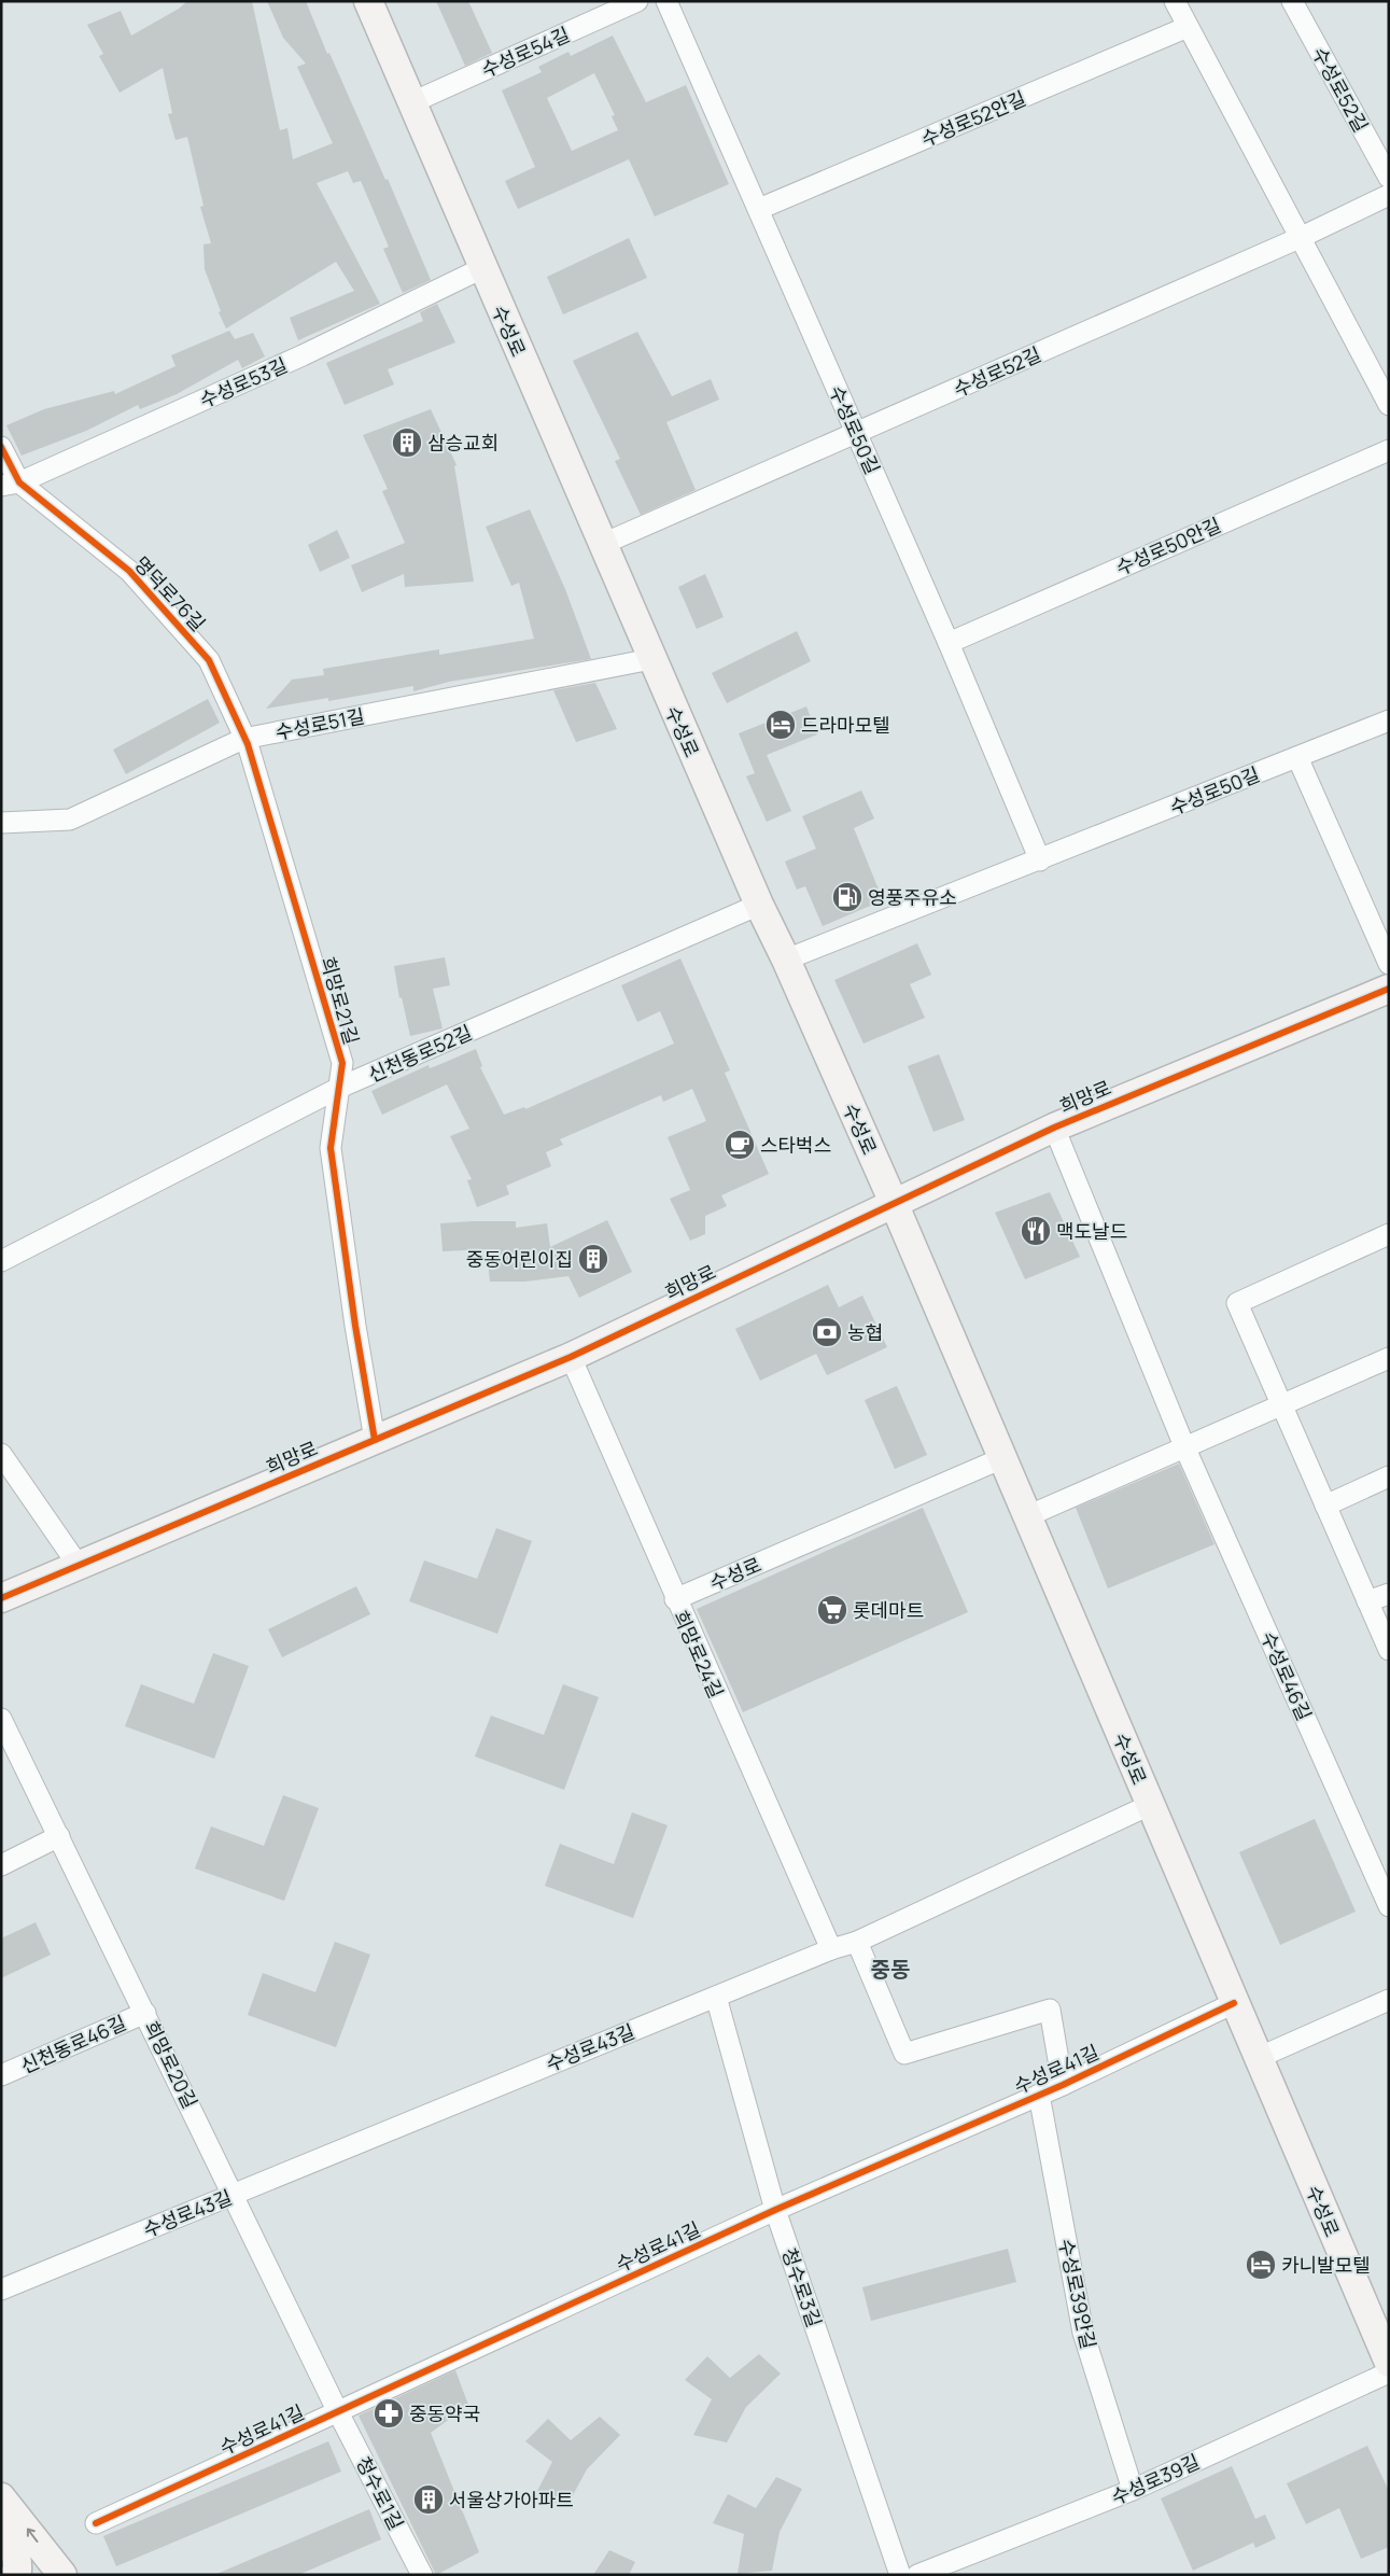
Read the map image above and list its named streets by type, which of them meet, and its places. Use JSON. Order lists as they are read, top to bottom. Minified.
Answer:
{"streets":{"main road":["수성로","희망로"],"street":["수성로54길","수성로52길","수성로52안길","수성로53길","수성로50길","수성로50안길","명덕로76길","수성로51길","희망로21길","신천동로52길","희망로24길","수성로46길","신천동로46길","수성로43길","희망로20길","수성로41길","청수로3길","수성로39안길","수성로39길","청수로1길"]},"crossings":[["수성로54길","수성로"],["수성로52길","수성로"],["수성로52길","수성로50길"],["수성로52안길","수성로50길"],["수성로","수성로53길"],["수성로","수성로50길"],["수성로","수성로51길"],["수성로","신천동로52길"],["수성로","희망로"],["수성로","희망로24길"],["수성로","수성로43길"],["수성로","수성로41길"],["수성로53길","명덕로76길"],["수성로50길","수성로50안길"],["명덕로76길","수성로51길"],["명덕로76길","희망로21길"],["수성로51길","희망로21길"],["희망로21길","신천동로52길"],["희망로21길","희망로"],["희망로","희망로24길"],["희망로","수성로46길"],["희망로24길","수성로43길"],["신천동로46길","희망로20길"],["수성로43길","희망로20길"],["수성로43길","청수로3길"],["희망로20길","수성로41길"],["희망로20길","청수로1길"],["수성로41길","청수로3길"],["수성로41길","수성로39안길"],["수성로41길","청수로1길"],["수성로39안길","수성로39길"]],"districts":["중동"],"places":{"building":["삼승교회","중동어린이집","서울상가아파트"],"hotel":["드라마모텔","카니발모텔"],"fuel station":["영풍주유소"],"cafe":["스타벅스"],"restaurant":["맥도날드"],"bank":["농협"],"supermarket":["롯데마트"],"pharmacy":["중동약국"]}}
